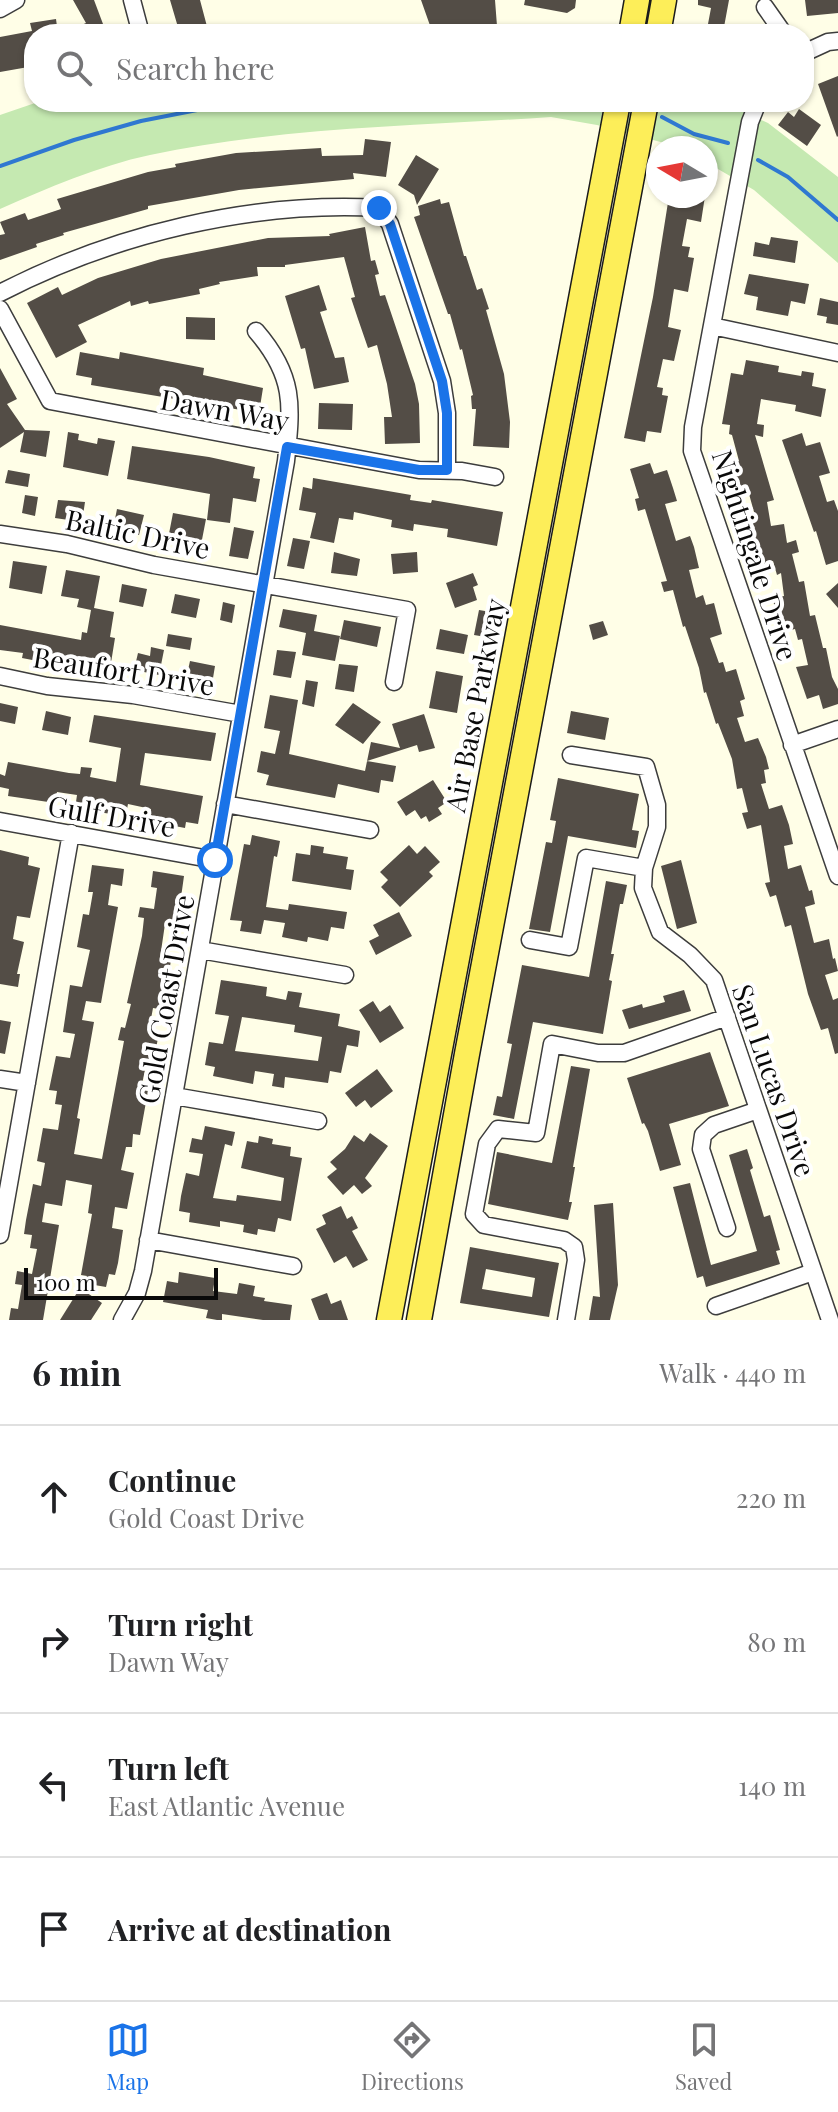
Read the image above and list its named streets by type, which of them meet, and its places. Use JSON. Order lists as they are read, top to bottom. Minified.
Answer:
{"streets":{"main road":["Air Base Parkway"],"street":["Dawn Way","Baltic Drive","Nightingale Drive","Beaufort Drive","Gulf Drive","Gold Coast Drive","San Lucas Drive"]},"crossings":[["Dawn Way","Gold Coast Drive"],["Baltic Drive","Gold Coast Drive"],["Beaufort Drive","Gold Coast Drive"],["Gulf Drive","Gold Coast Drive"]],"scale_bar":"100 m","north":"left","page":{"search":"Search here","scale":"100 m","heading":["6 min","Walk · 440 m"],"list":[["Continue","Gold Coast Drive","220 m"],["Turn right","Dawn Way","80 m"],["Turn left","East Atlantic Avenue","140 m"],"Arrive at destination"],"nav":["Map","Directions","Saved"]}}
